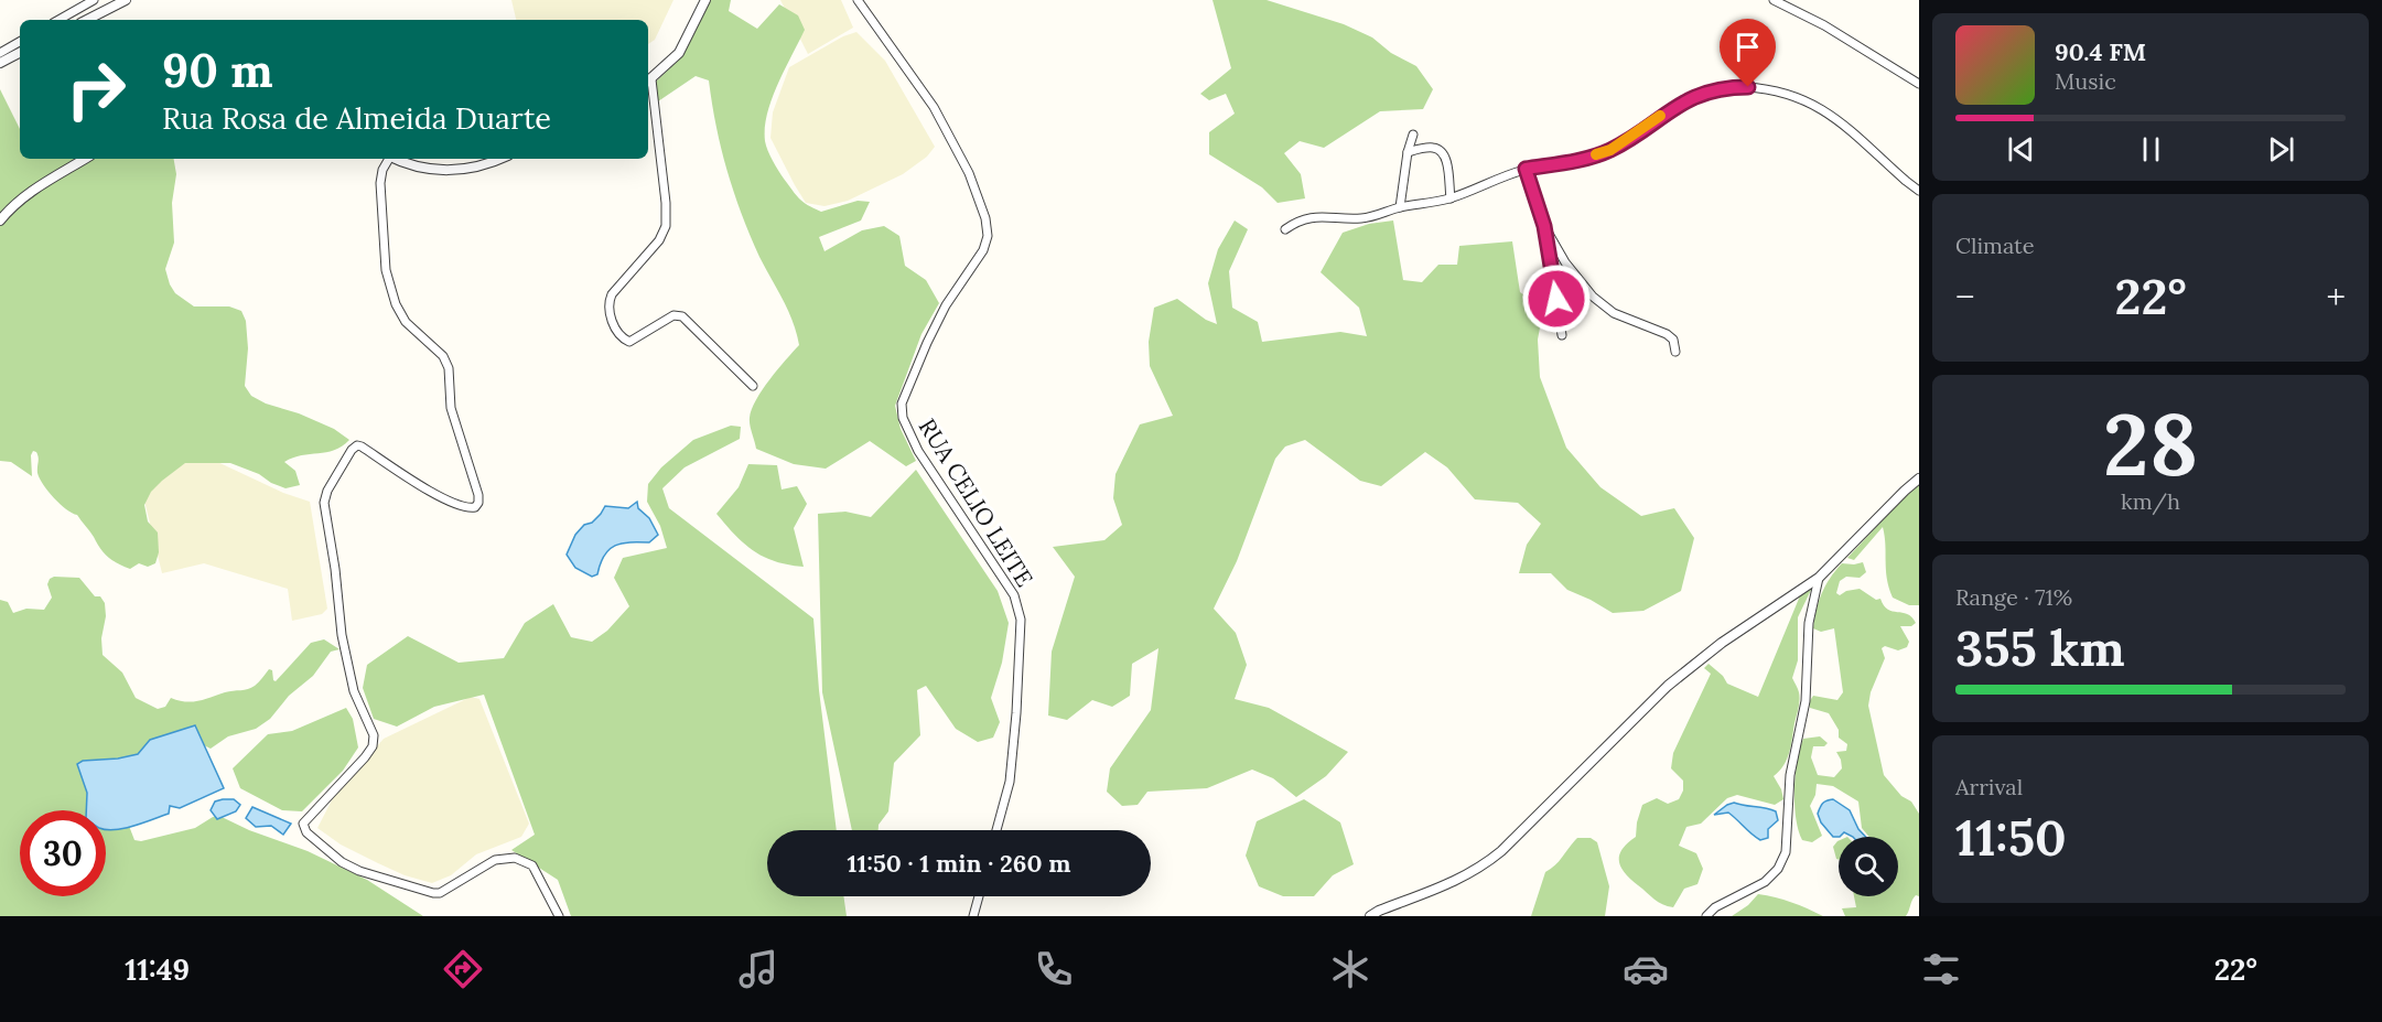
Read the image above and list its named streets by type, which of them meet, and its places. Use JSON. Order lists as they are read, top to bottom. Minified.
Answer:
{"streets":{"street":["RUA CELIO LEITE"]},"page":{"turn":["90 m","Rua Rosa de Almeida Duarte"],"song":["90.4 FM","Music"],"tile":["Climate",["28","km/h"],["Range · 71%","355 km"],["Arrival","11:50"]],"heat":["−","22°","+"],"limit":"30","trip":"11:50 · 1 min · 260 m","tabs":["11:49","22°"]}}
